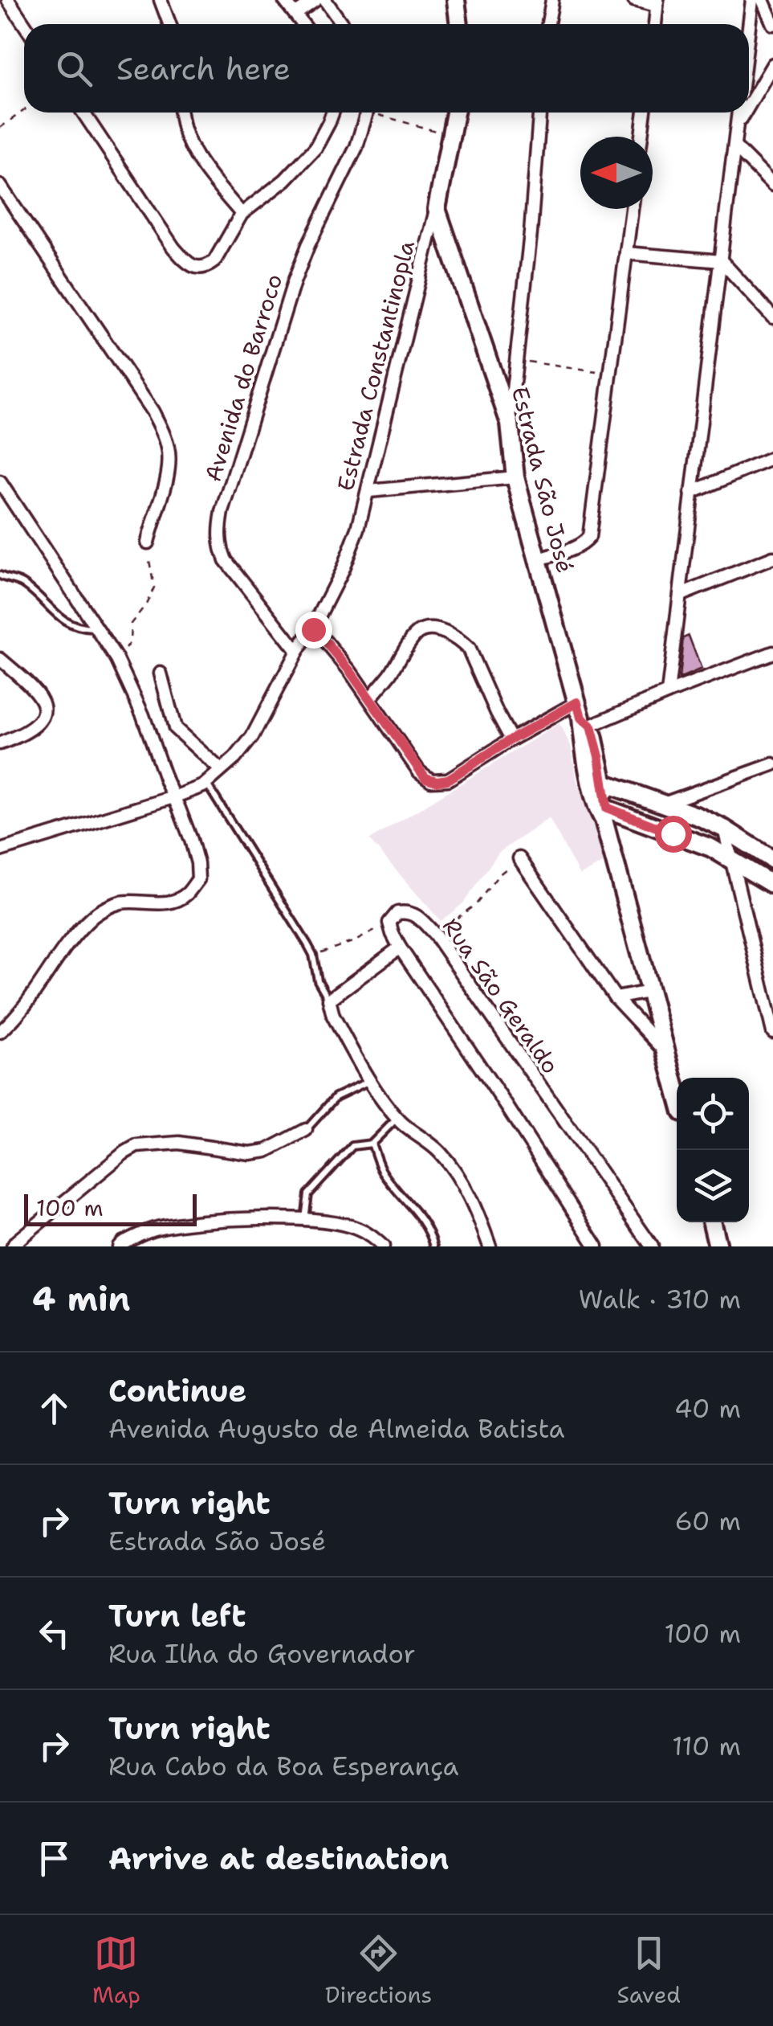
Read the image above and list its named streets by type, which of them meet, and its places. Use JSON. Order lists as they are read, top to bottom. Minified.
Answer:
{"streets":{"street":["Estrada Constantinopla","Avenida do Barroco","Estrada São José","Rua São Geraldo"]},"crossings":[["Estrada Constantinopla","Avenida do Barroco"],["Estrada Constantinopla","Estrada São José"]],"scale_bar":"100 m","north":"left","page":{"search":"Search here","scale":"100 m","heading":["4 min","Walk · 310 m"],"list":[["Continue","Avenida Augusto de Almeida Batista","40 m"],["Turn right","Estrada São José","60 m"],["Turn left","Rua Ilha do Governador","100 m"],["Turn right","Rua Cabo da Boa Esperança","110 m"],"Arrive at destination"],"nav":["Map","Directions","Saved"]}}
